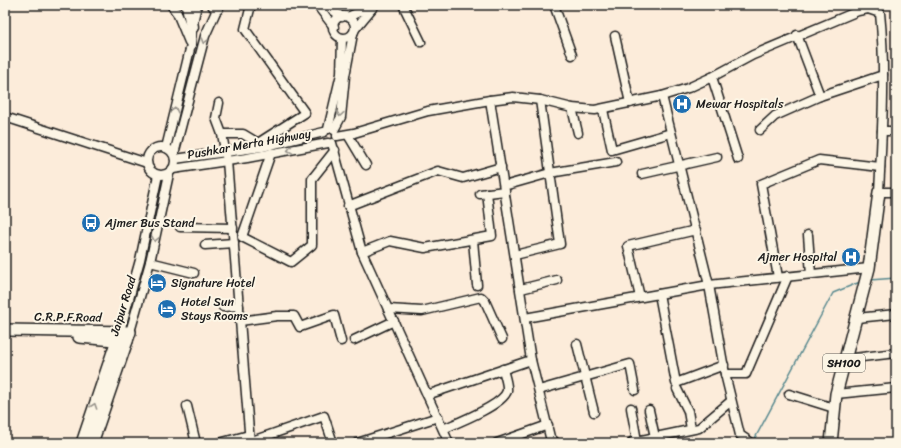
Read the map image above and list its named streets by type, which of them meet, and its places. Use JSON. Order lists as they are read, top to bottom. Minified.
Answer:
{"streets":{"main road":["Jaipur Road","C.R.P.F.Road","SH100"],"street":["Pushkar Merta Highway"]},"crossings":[["Pushkar Merta Highway","Jaipur Road"],["Jaipur Road","C.R.P.F.Road"]],"places":{"hospital":["Mewar Hospitals","Ajmer Hospital"],"bus stop":["Ajmer Bus Stand"],"hotel":["Signature Hotel","Hotel Sun Stays Rooms"]}}
